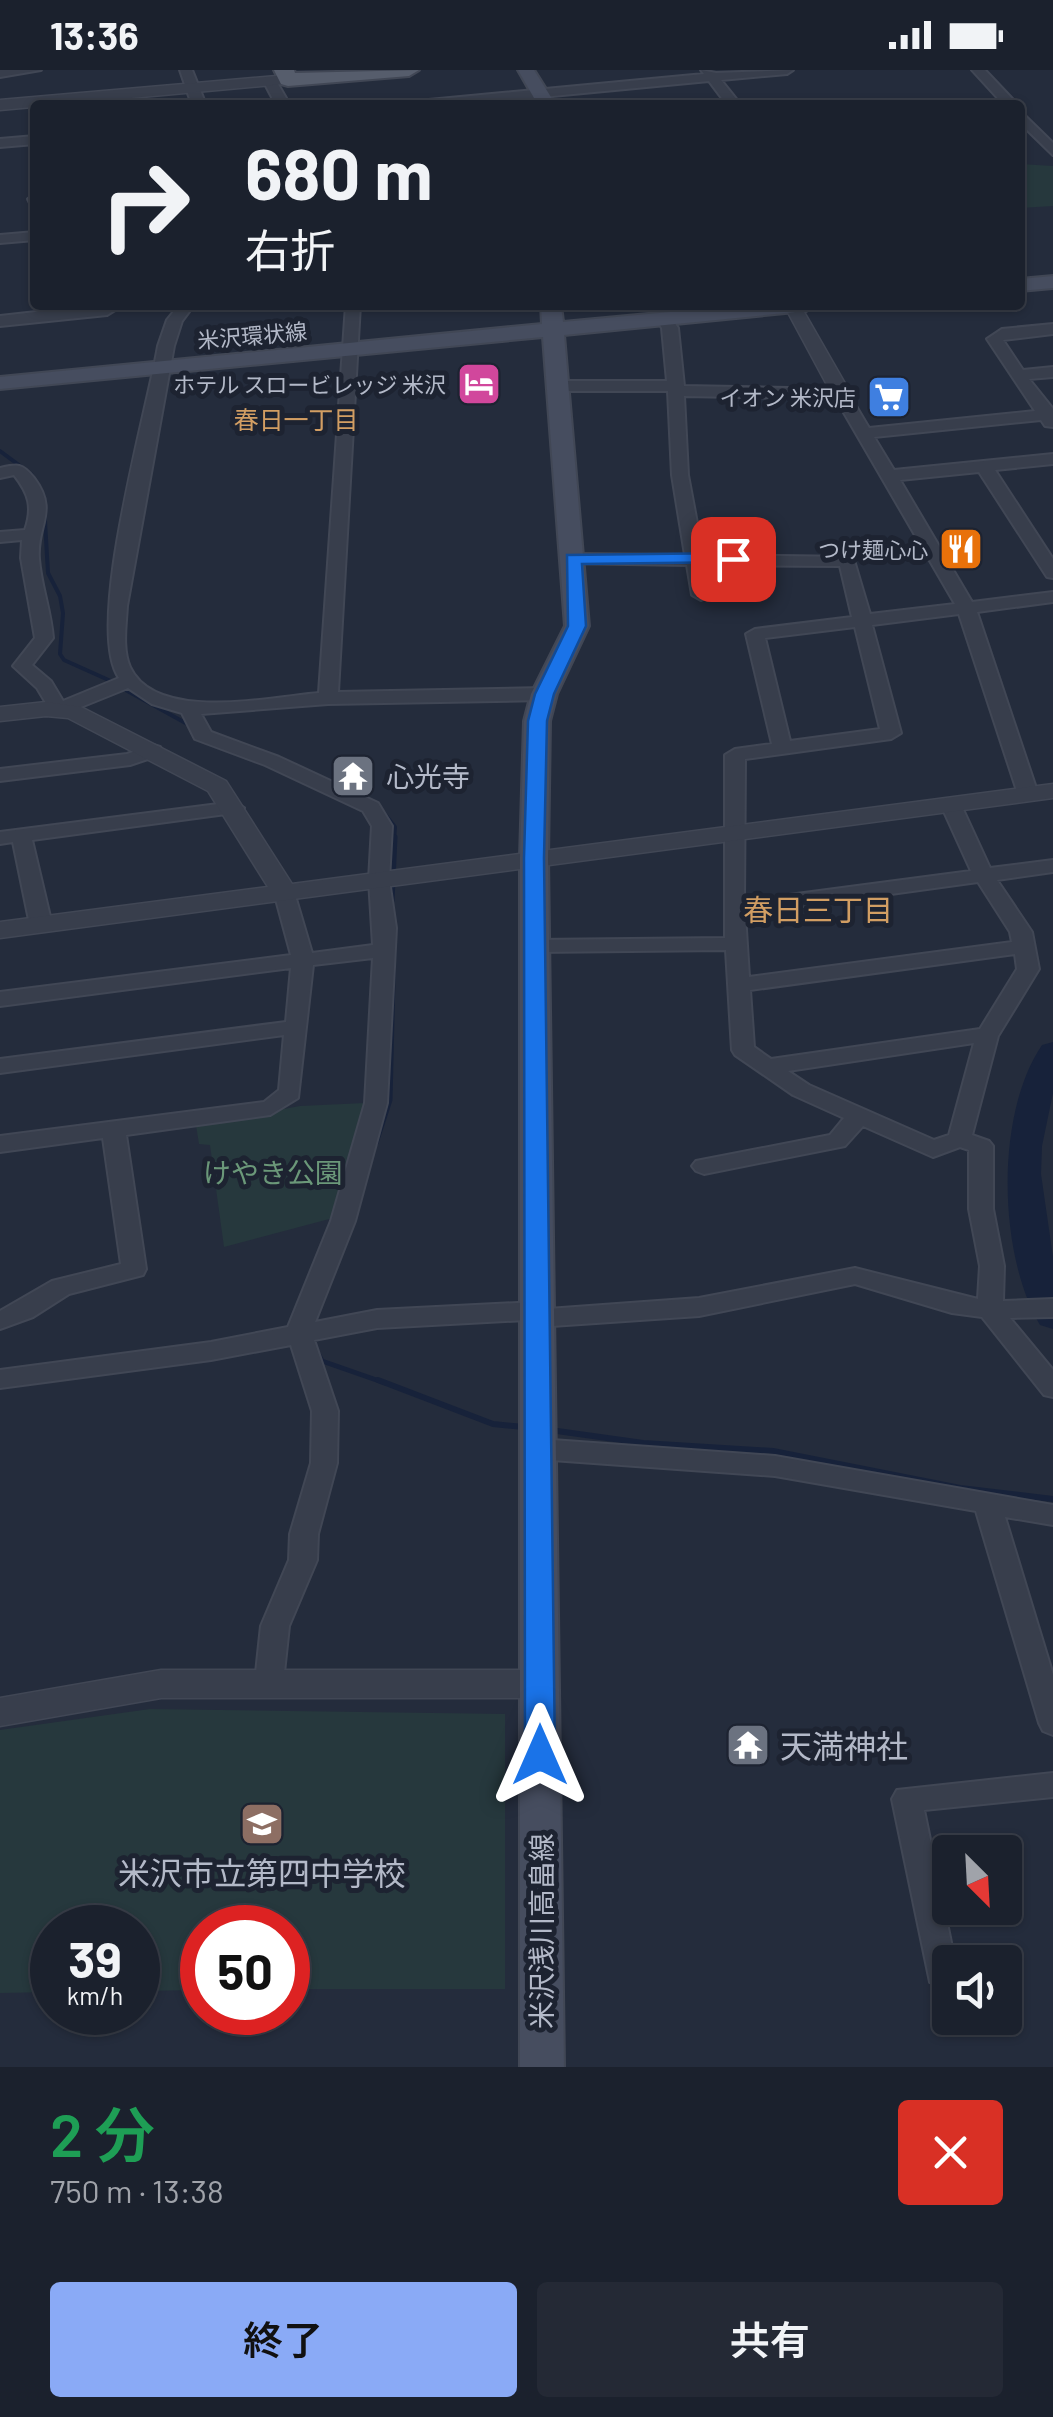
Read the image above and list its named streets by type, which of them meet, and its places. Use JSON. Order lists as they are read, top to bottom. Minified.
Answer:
{"streets":{"main road":["米沢環状線","米沢浅川高畠線"]},"crossings":[["米沢環状線","米沢浅川高畠線"]],"districts":["春日一丁目","春日三丁目"],"parks":["けやき公園"],"places":{"hotel":["ホテル スロービレッジ 米沢"],"supermarket":["イオン 米沢店"],"restaurant":["つけ麺心心"],"temple":["心光寺","天満神社"],"school or university":["米沢市立第四中学校"]},"north":"bottom right","page":{"status":"13:36","turn":["680 m","右折"],"speed":"39 km/h","limit":"50","heading":["2 分","750 m · 13:38"],"buttons":["終了","共有"]}}
